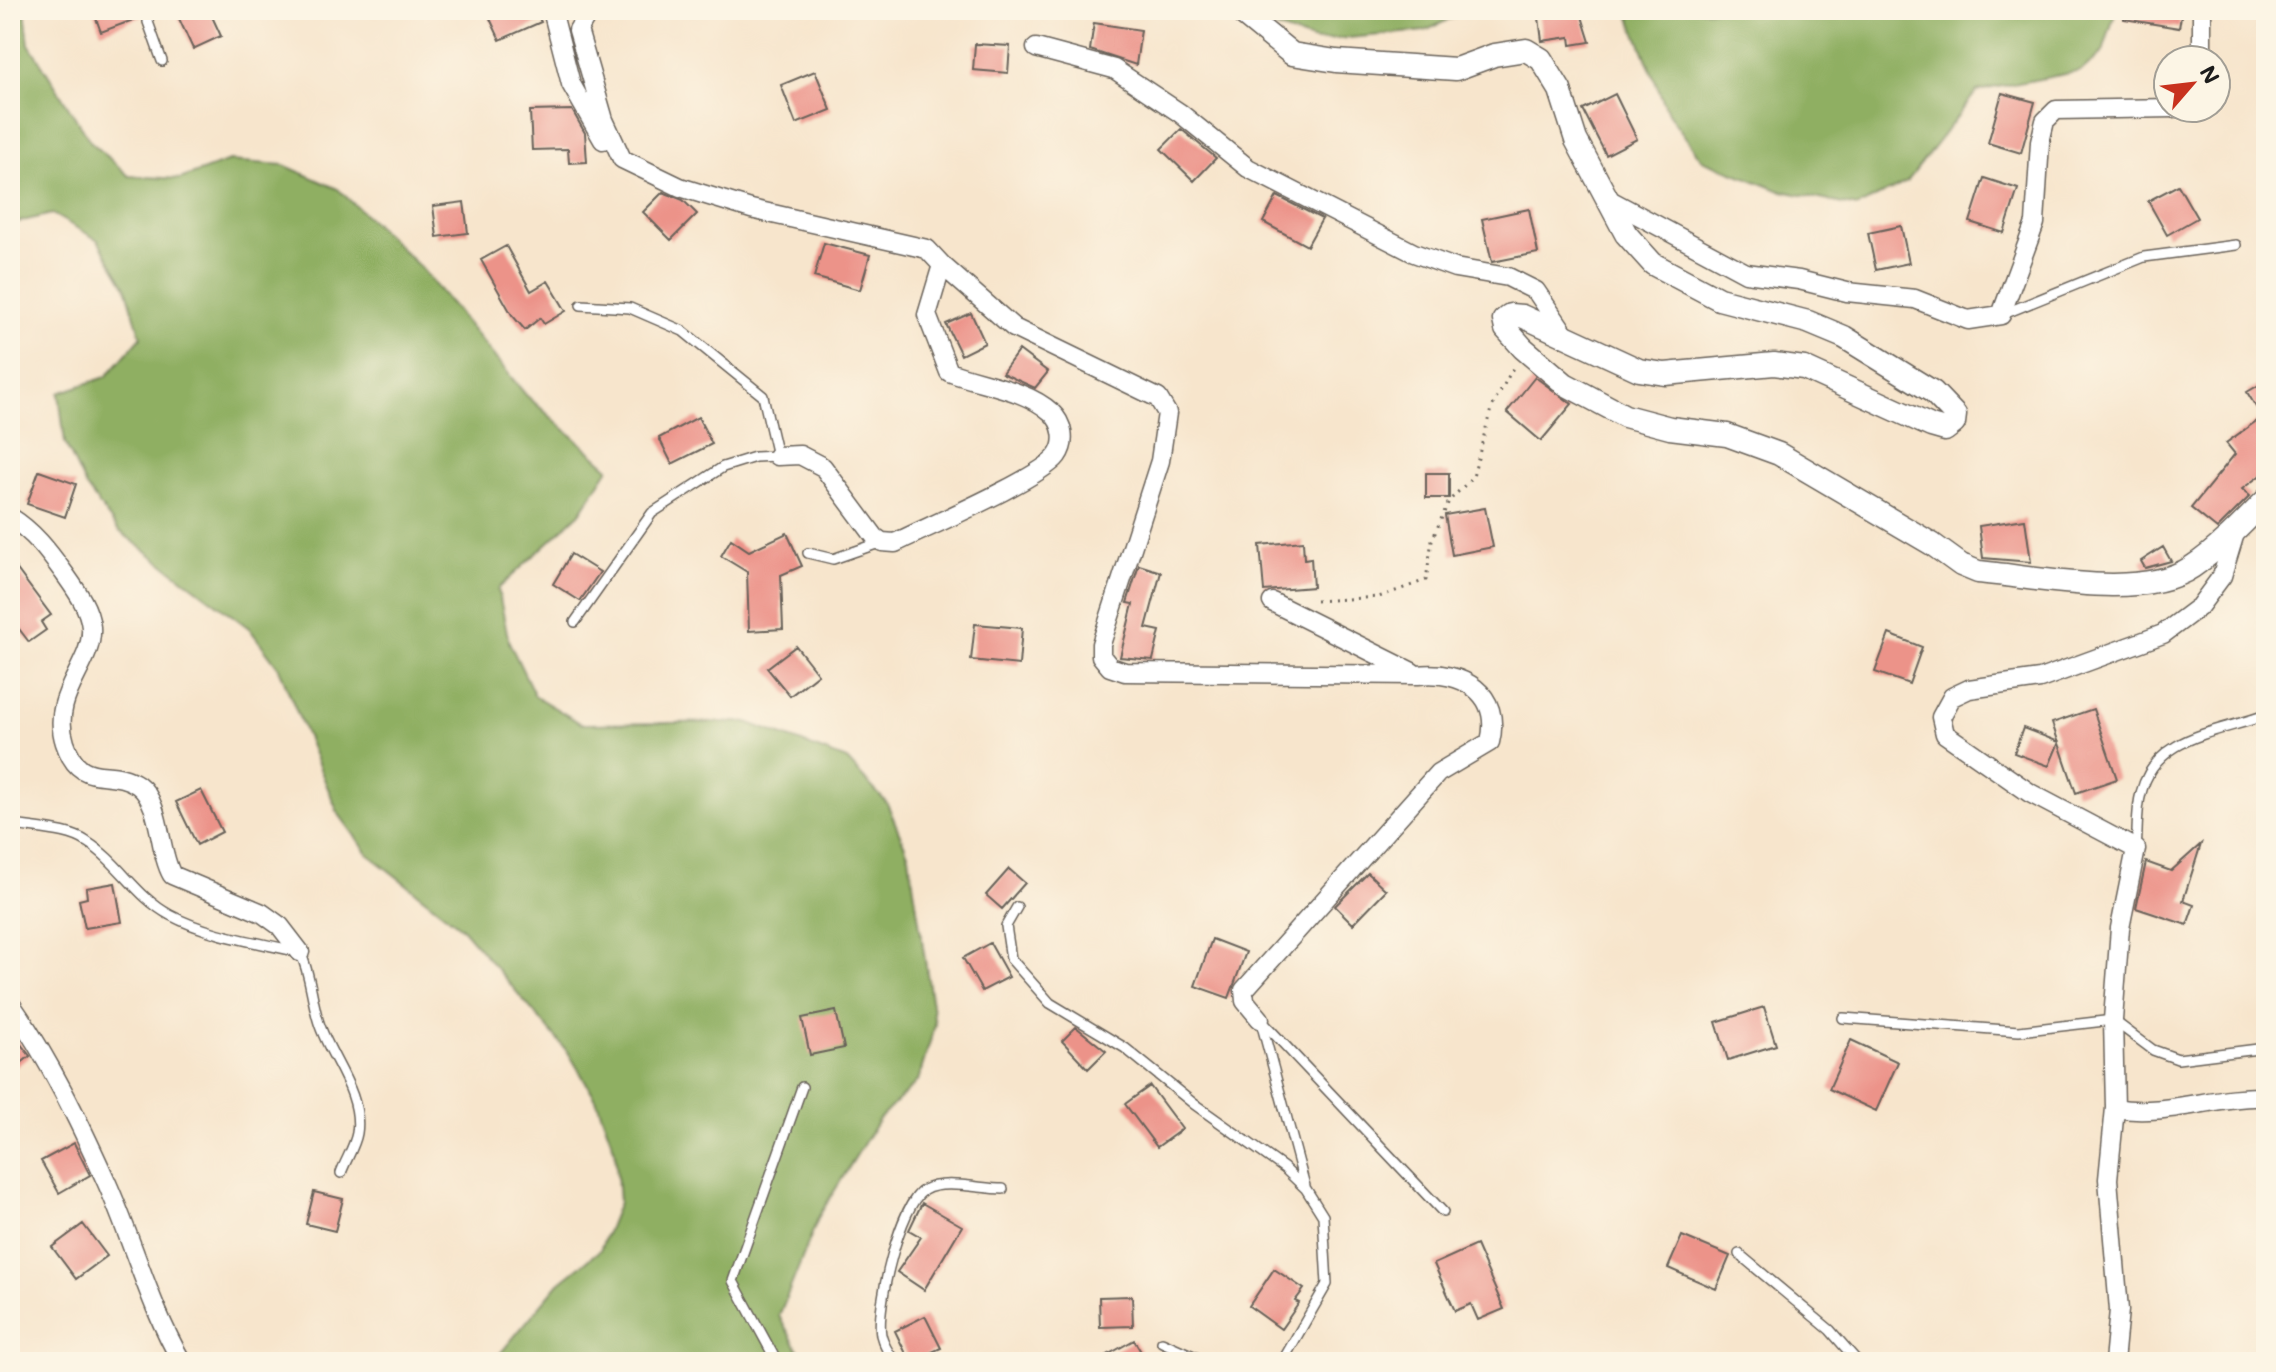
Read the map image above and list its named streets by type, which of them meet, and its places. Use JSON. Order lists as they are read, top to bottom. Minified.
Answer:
{"north":"top right"}
